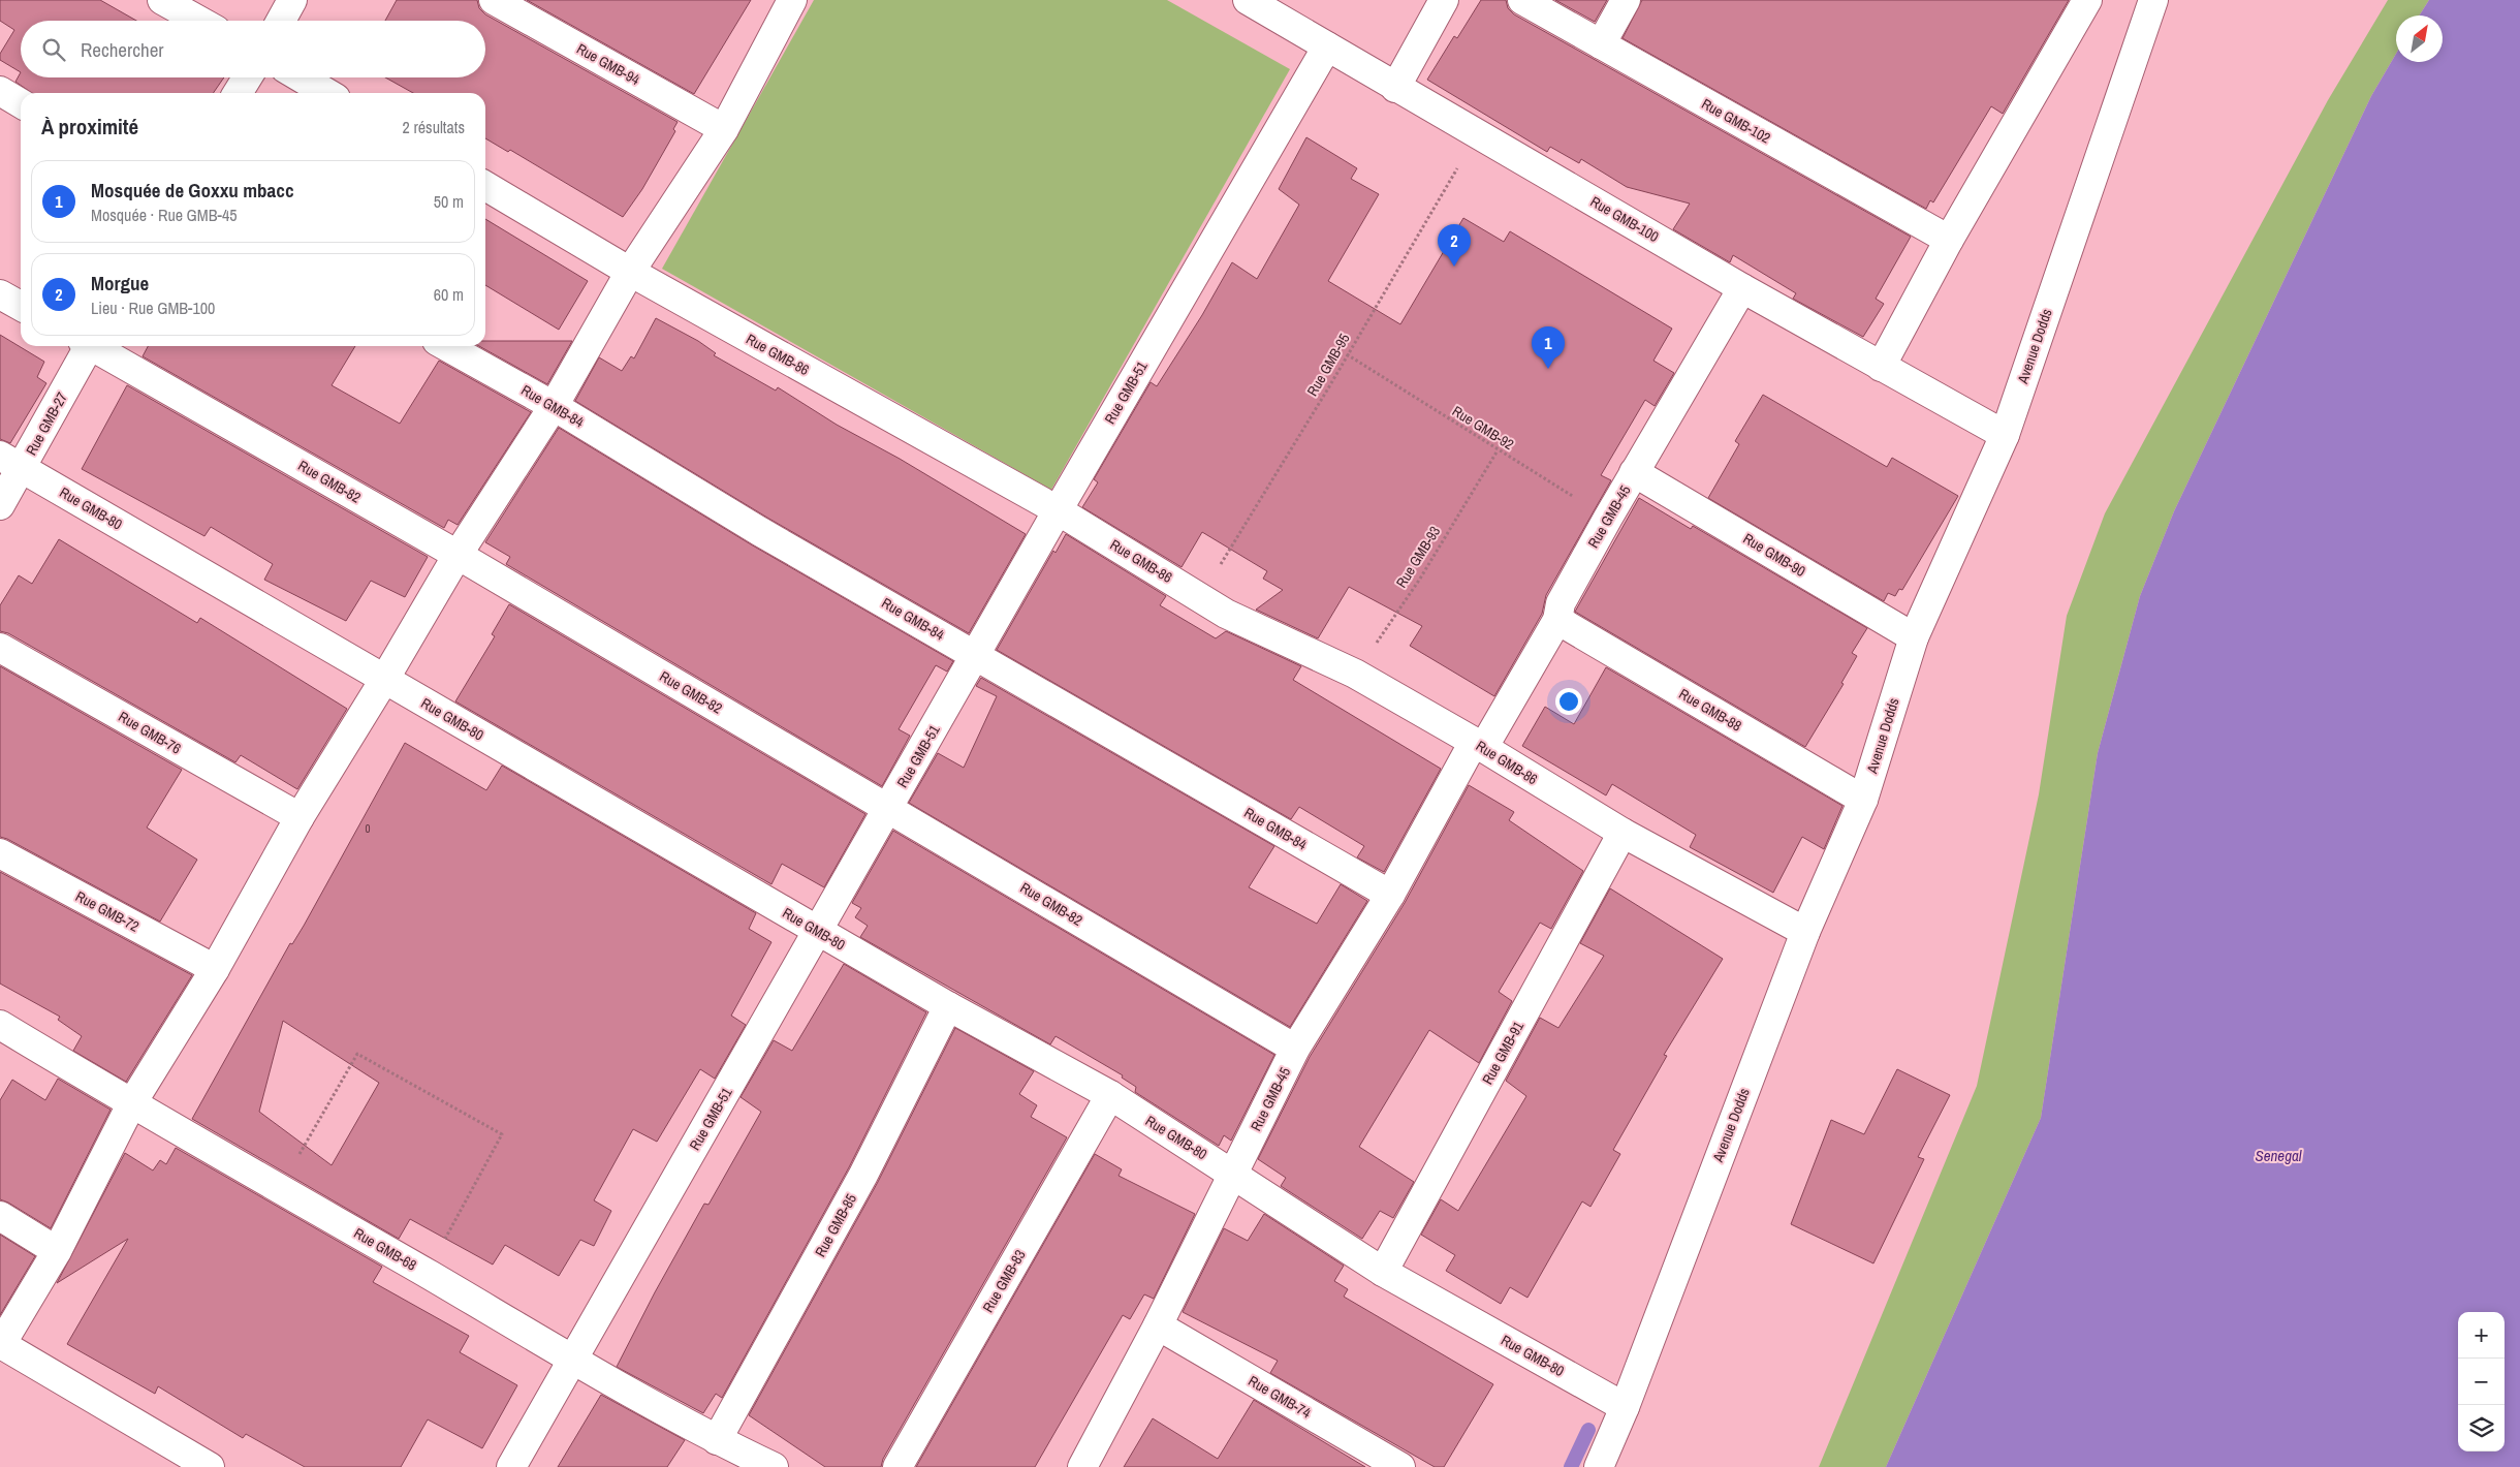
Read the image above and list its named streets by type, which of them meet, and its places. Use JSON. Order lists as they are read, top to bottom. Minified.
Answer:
{"streets":{"street":["Rue GMB-94","Rue GMB-102","Rue GMB-100","Avenue Dodds","Rue GMB-86","Rue GMB-51","Rue GMB-84","Rue GMB-27","Rue GMB-82","Rue GMB-80","Rue GMB-45","Rue GMB-90","Rue GMB-88","Rue GMB-76","Rue GMB-72","Rue GMB-91","Rue GMB-85","Rue GMB-68","Rue GMB-83","Rue GMB-74"],"path":["Rue GMB-95","Rue GMB-92","Rue GMB-93"]},"crossings":[["Rue GMB-100","Avenue Dodds"],["Rue GMB-100","Rue GMB-95"],["Rue GMB-100","Rue GMB-51"],["Rue GMB-100","Rue GMB-45"],["Avenue Dodds","Rue GMB-86"],["Avenue Dodds","Rue GMB-80"],["Avenue Dodds","Rue GMB-90"],["Avenue Dodds","Rue GMB-88"],["Rue GMB-86","Rue GMB-95"],["Rue GMB-86","Rue GMB-51"],["Rue GMB-86","Rue GMB-45"],["Rue GMB-86","Rue GMB-93"],["Rue GMB-86","Rue GMB-91"],["Rue GMB-95","Rue GMB-92"],["Rue GMB-51","Rue GMB-84"],["Rue GMB-51","Rue GMB-82"],["Rue GMB-51","Rue GMB-80"],["Rue GMB-51","Rue GMB-68"],["Rue GMB-84","Rue GMB-45"],["Rue GMB-27","Rue GMB-80"],["Rue GMB-92","Rue GMB-45"],["Rue GMB-92","Rue GMB-93"],["Rue GMB-82","Rue GMB-45"],["Rue GMB-80","Rue GMB-45"],["Rue GMB-80","Rue GMB-91"],["Rue GMB-80","Rue GMB-85"],["Rue GMB-80","Rue GMB-83"],["Rue GMB-45","Rue GMB-90"],["Rue GMB-45","Rue GMB-88"],["Rue GMB-45","Rue GMB-74"],["Rue GMB-85","Rue GMB-68"]],"water":["Senegal"],"house_numbers":["0"],"north":"top right","page":{"search":"Rechercher","heading":["À proximité","2 résultats"],"list":[{"mark":"1","name":"Mosquée de Goxxu mbacc","note":"Mosquée · Rue GMB-45","value":"50 m"},{"mark":"2","name":"Morgue","note":"Lieu · Rue GMB-100","value":"60 m"}],"pins":["2","1"],"map_buttons":["+","−"]}}
